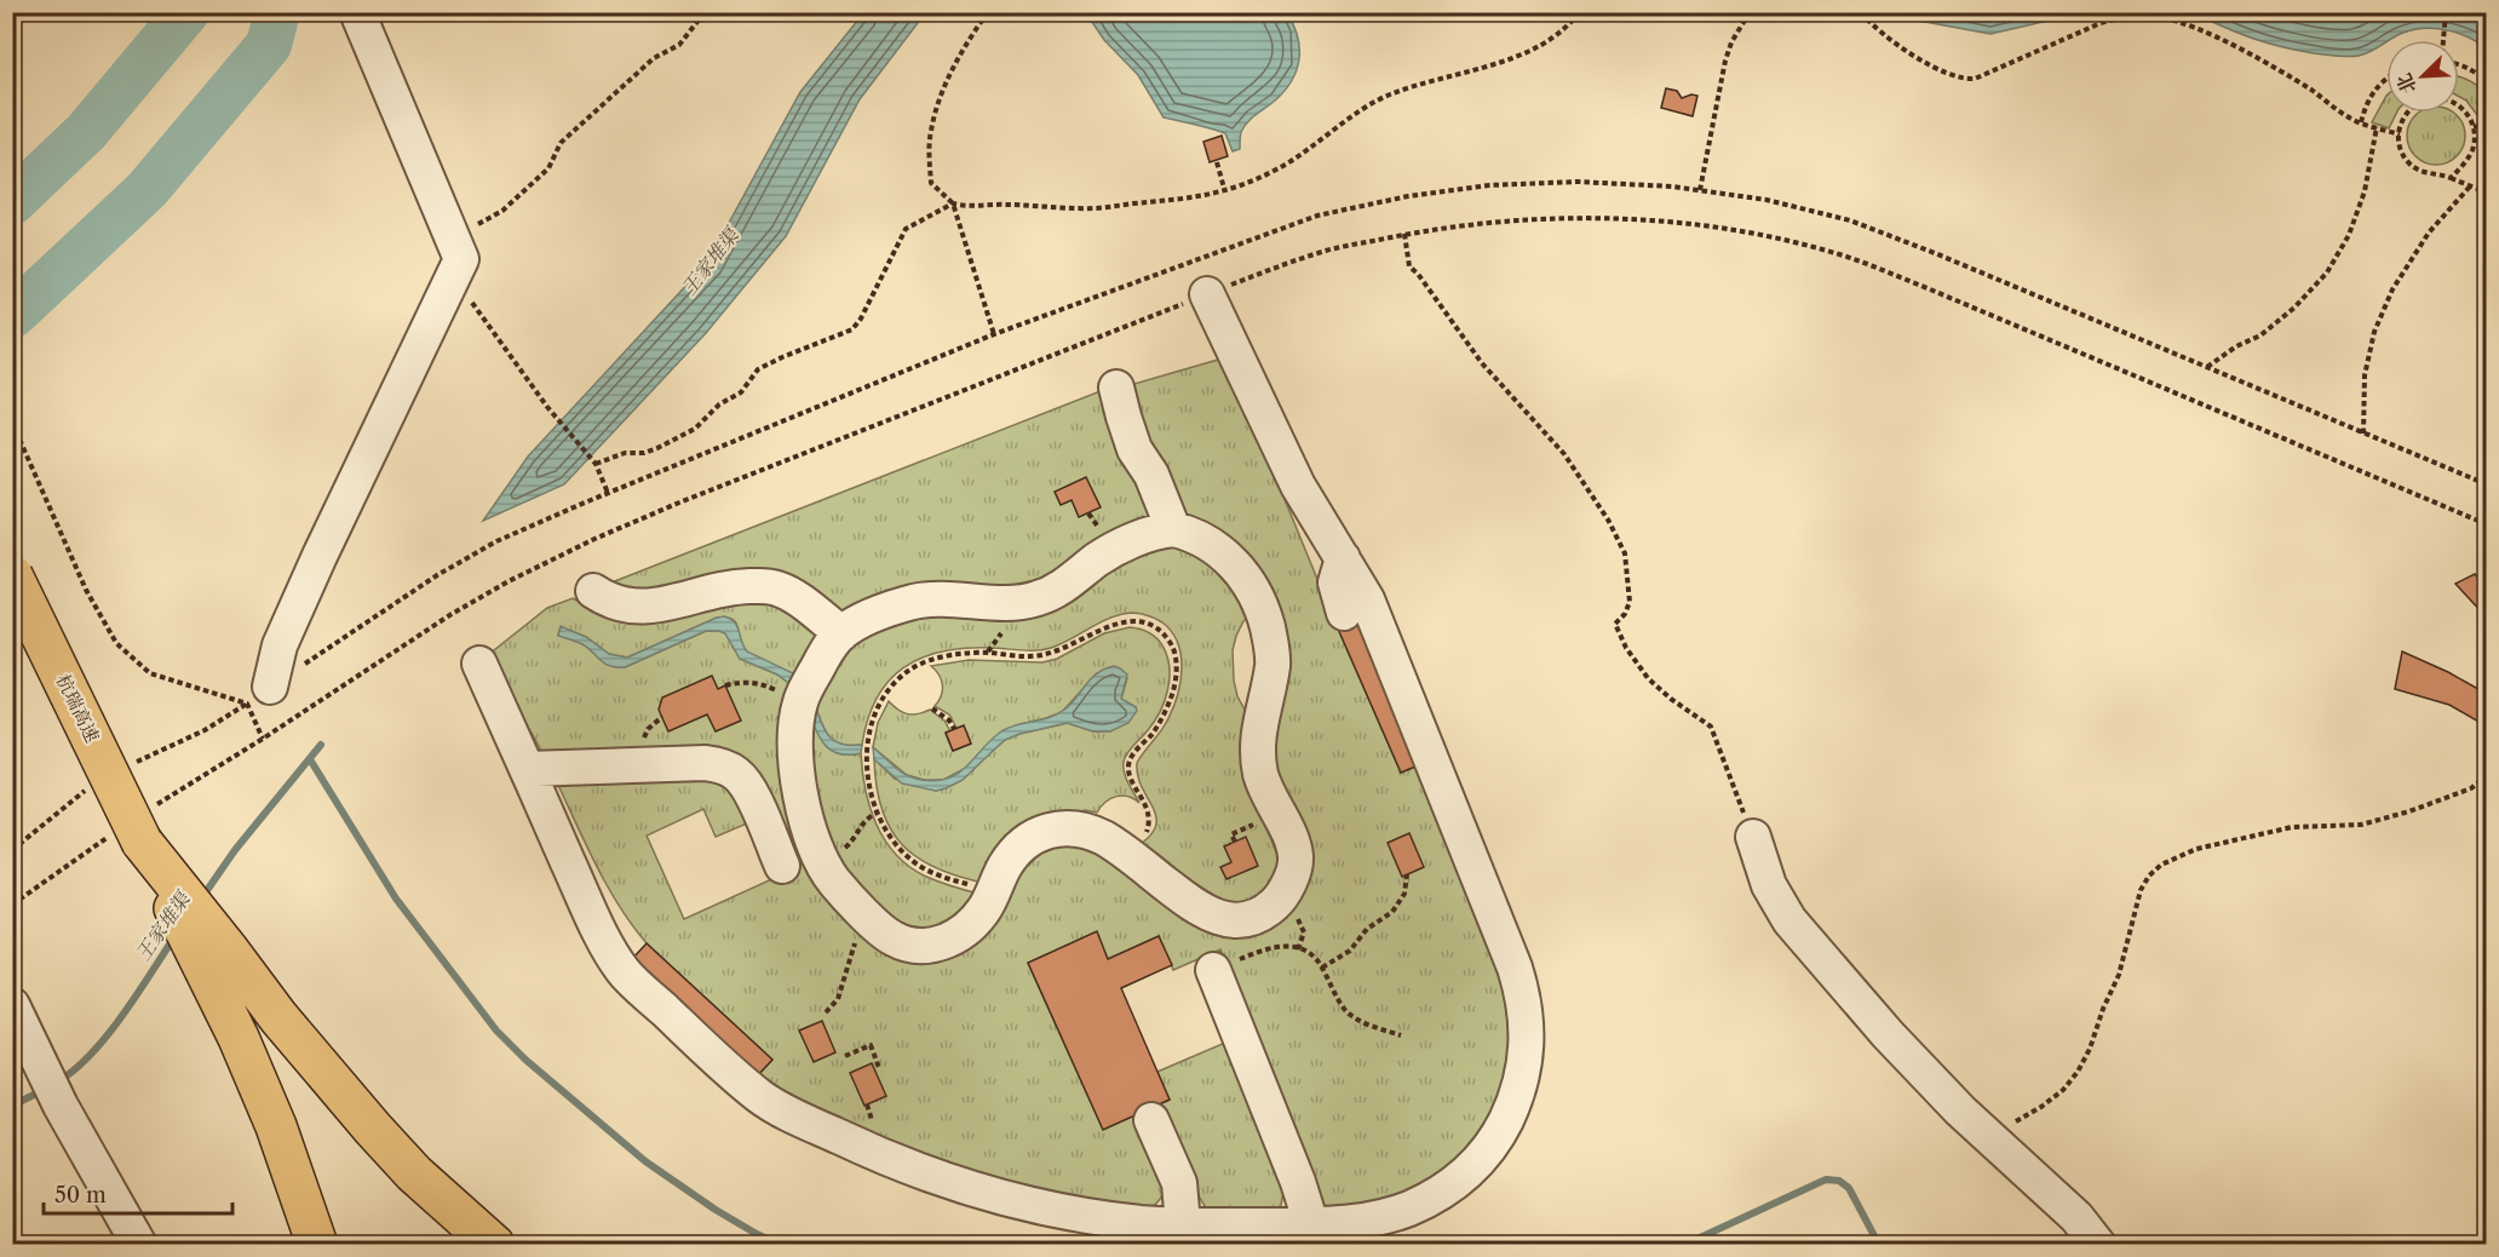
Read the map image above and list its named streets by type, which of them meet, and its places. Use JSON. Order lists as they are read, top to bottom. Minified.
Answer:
{"streets":{"highway":["杭瑞高速"]},"water":["王家堆渠"],"scale_bar":"50 m","north":"bottom left"}
